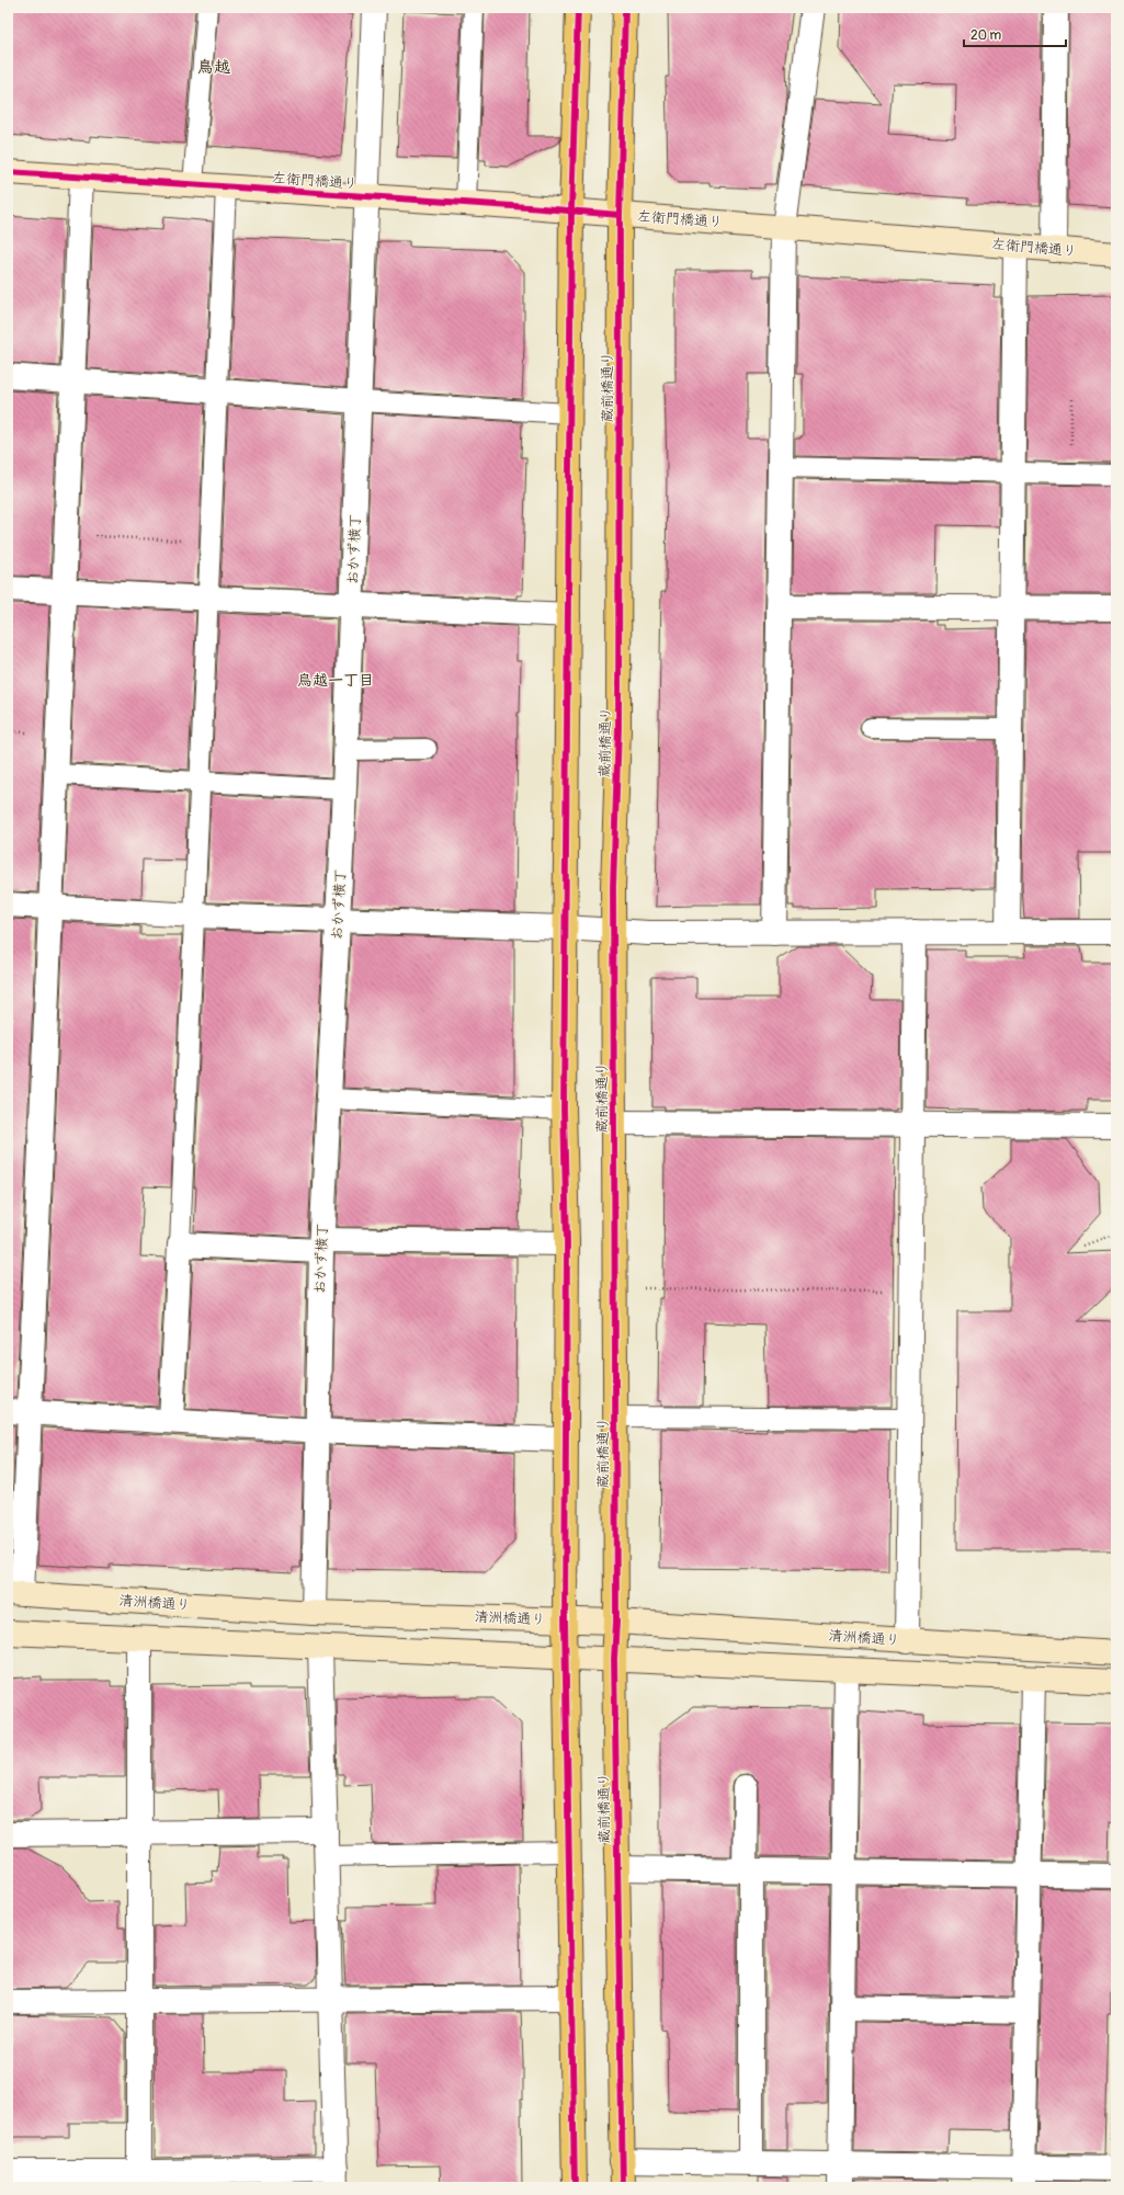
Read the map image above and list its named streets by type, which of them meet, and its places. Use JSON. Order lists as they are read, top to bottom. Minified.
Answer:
{"streets":{"main road":["蔵前橋通り"],"street":["左衛門橋通り","おかず横丁","清洲橋通り"]},"crossings":[["左衛門橋通り","蔵前橋通り"],["左衛門橋通り","おかず横丁"],["蔵前橋通り","清洲橋通り"],["おかず横丁","清洲橋通り"]],"districts":["鳥越","鳥越一丁目"],"scale_bar":"20 m"}
